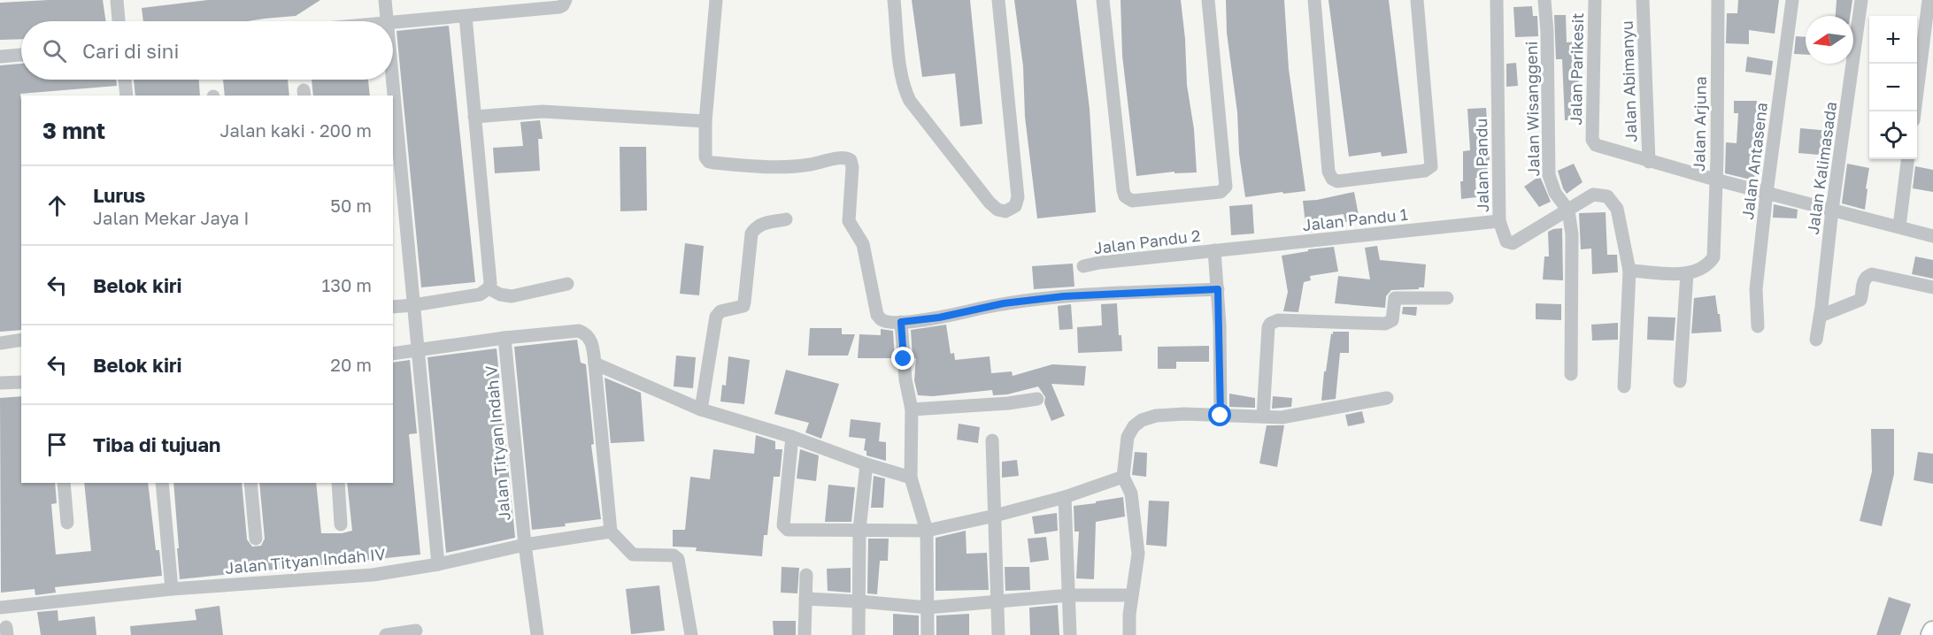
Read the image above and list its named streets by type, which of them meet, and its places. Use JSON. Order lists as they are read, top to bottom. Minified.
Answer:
{"streets":{"street":["Jalan Parikesit","Jalan Abimanyu","Jalan Wisanggeni","Jalan Arjuna","Jalan Antasena","Jalan Pandu","Jalan Kalimasada","Jalan Pandu 1","Jalan Pandu 2","Jalan Tityan Indah V","Jalan Tityan Indah IV"]},"crossings":[["Jalan Parikesit","Jalan Abimanyu"],["Jalan Parikesit","Jalan Arjuna"],["Jalan Abimanyu","Jalan Arjuna"],["Jalan Wisanggeni","Jalan Pandu"],["Jalan Pandu","Jalan Pandu 1"],["Jalan Pandu 1","Jalan Pandu 2"],["Jalan Tityan Indah V","Jalan Tityan Indah IV"]],"north":"left","page":{"map_buttons":["+","−"],"search":"Cari di sini","heading":["3 mnt","Jalan kaki · 200 m"],"list":[["Lurus","Jalan Mekar Jaya I","50 m"],["Belok kiri","130 m"],["Belok kiri","20 m"],"Tiba di tujuan"]}}
